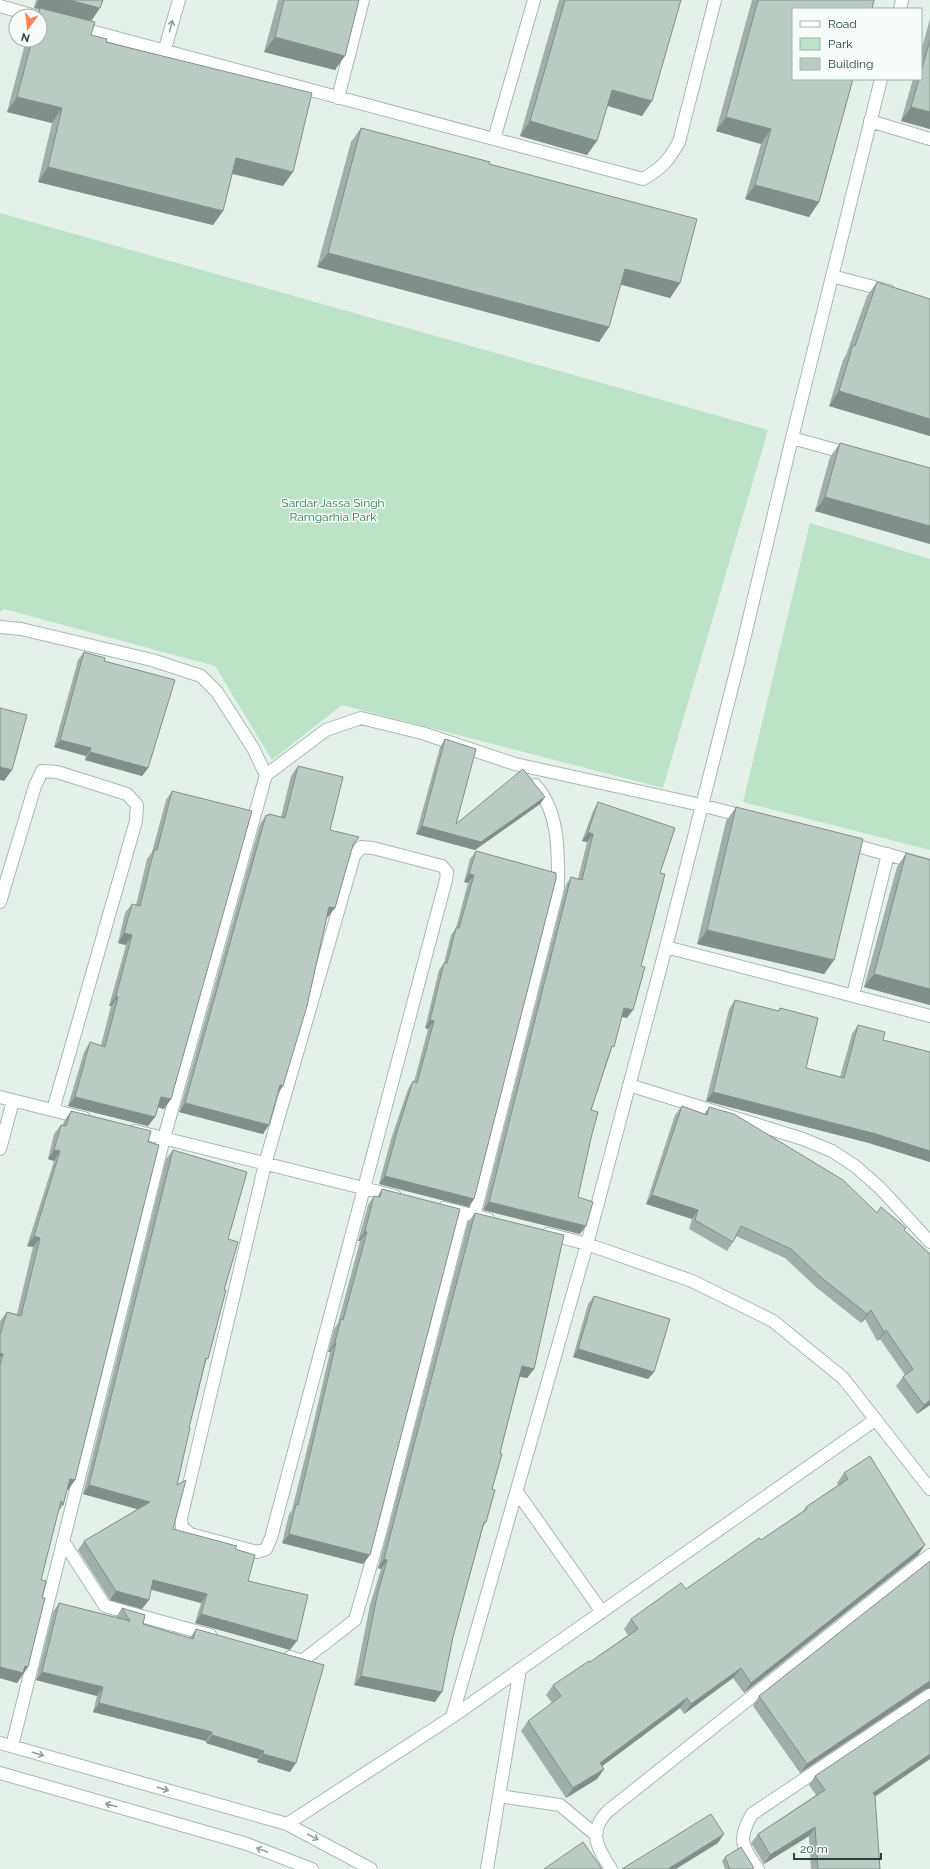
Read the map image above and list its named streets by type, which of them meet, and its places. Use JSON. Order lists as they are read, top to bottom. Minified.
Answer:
{"parks":["Sardar Jassa Singh Ramgarhia Park"],"legend":["Road","Park","Building"],"scale_bar":"20 m","north":"bottom"}
